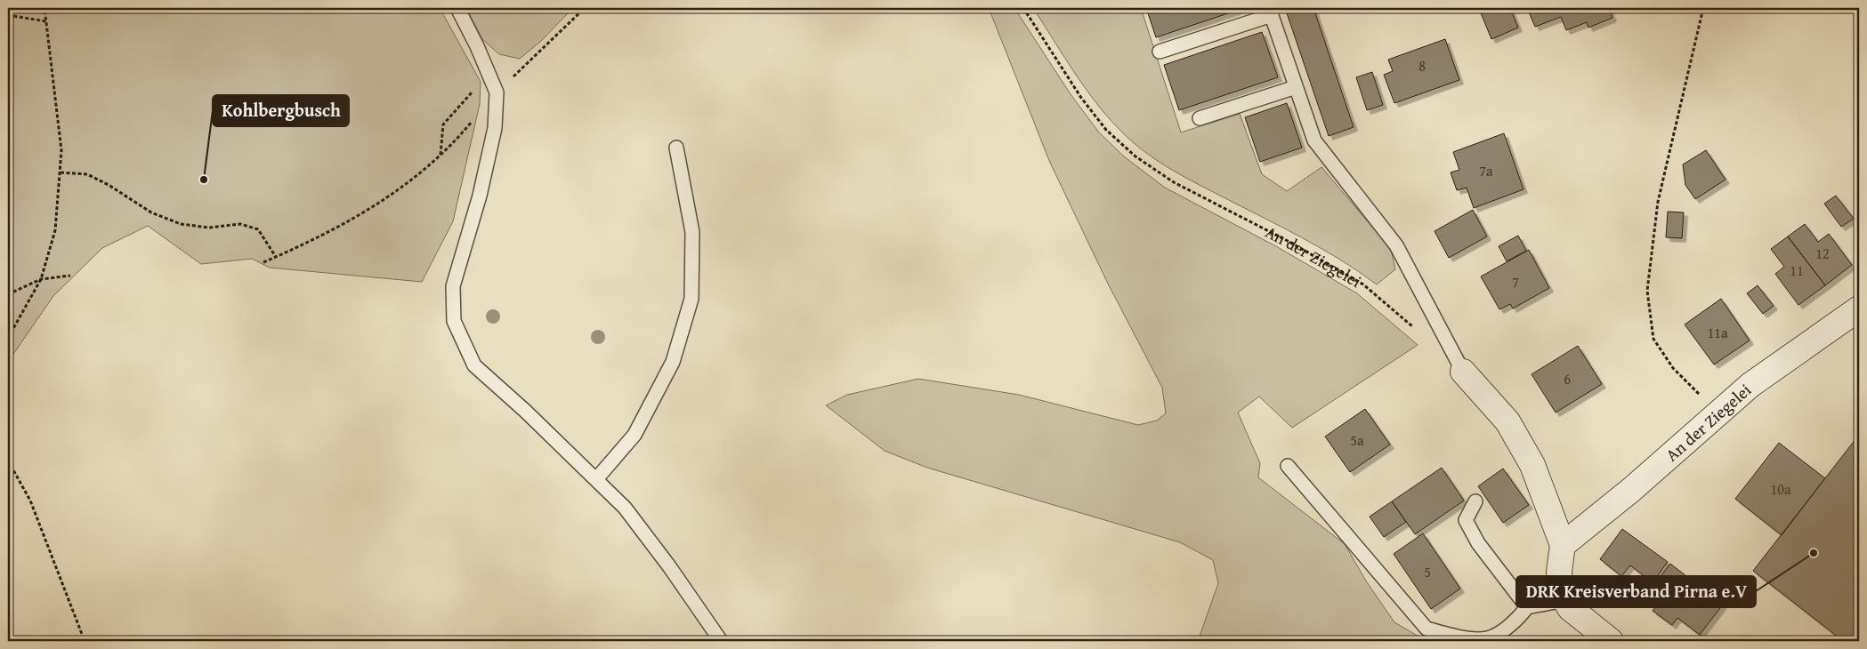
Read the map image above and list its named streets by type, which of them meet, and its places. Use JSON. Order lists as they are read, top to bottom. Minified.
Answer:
{"streets":{"street":["An der Ziegelei"]},"places":["Kohlbergbusch","DRK Kreisverband Pirna e.V"],"house_numbers":["8","7a","12","11","7","11a","6","5a","10a","5"]}
